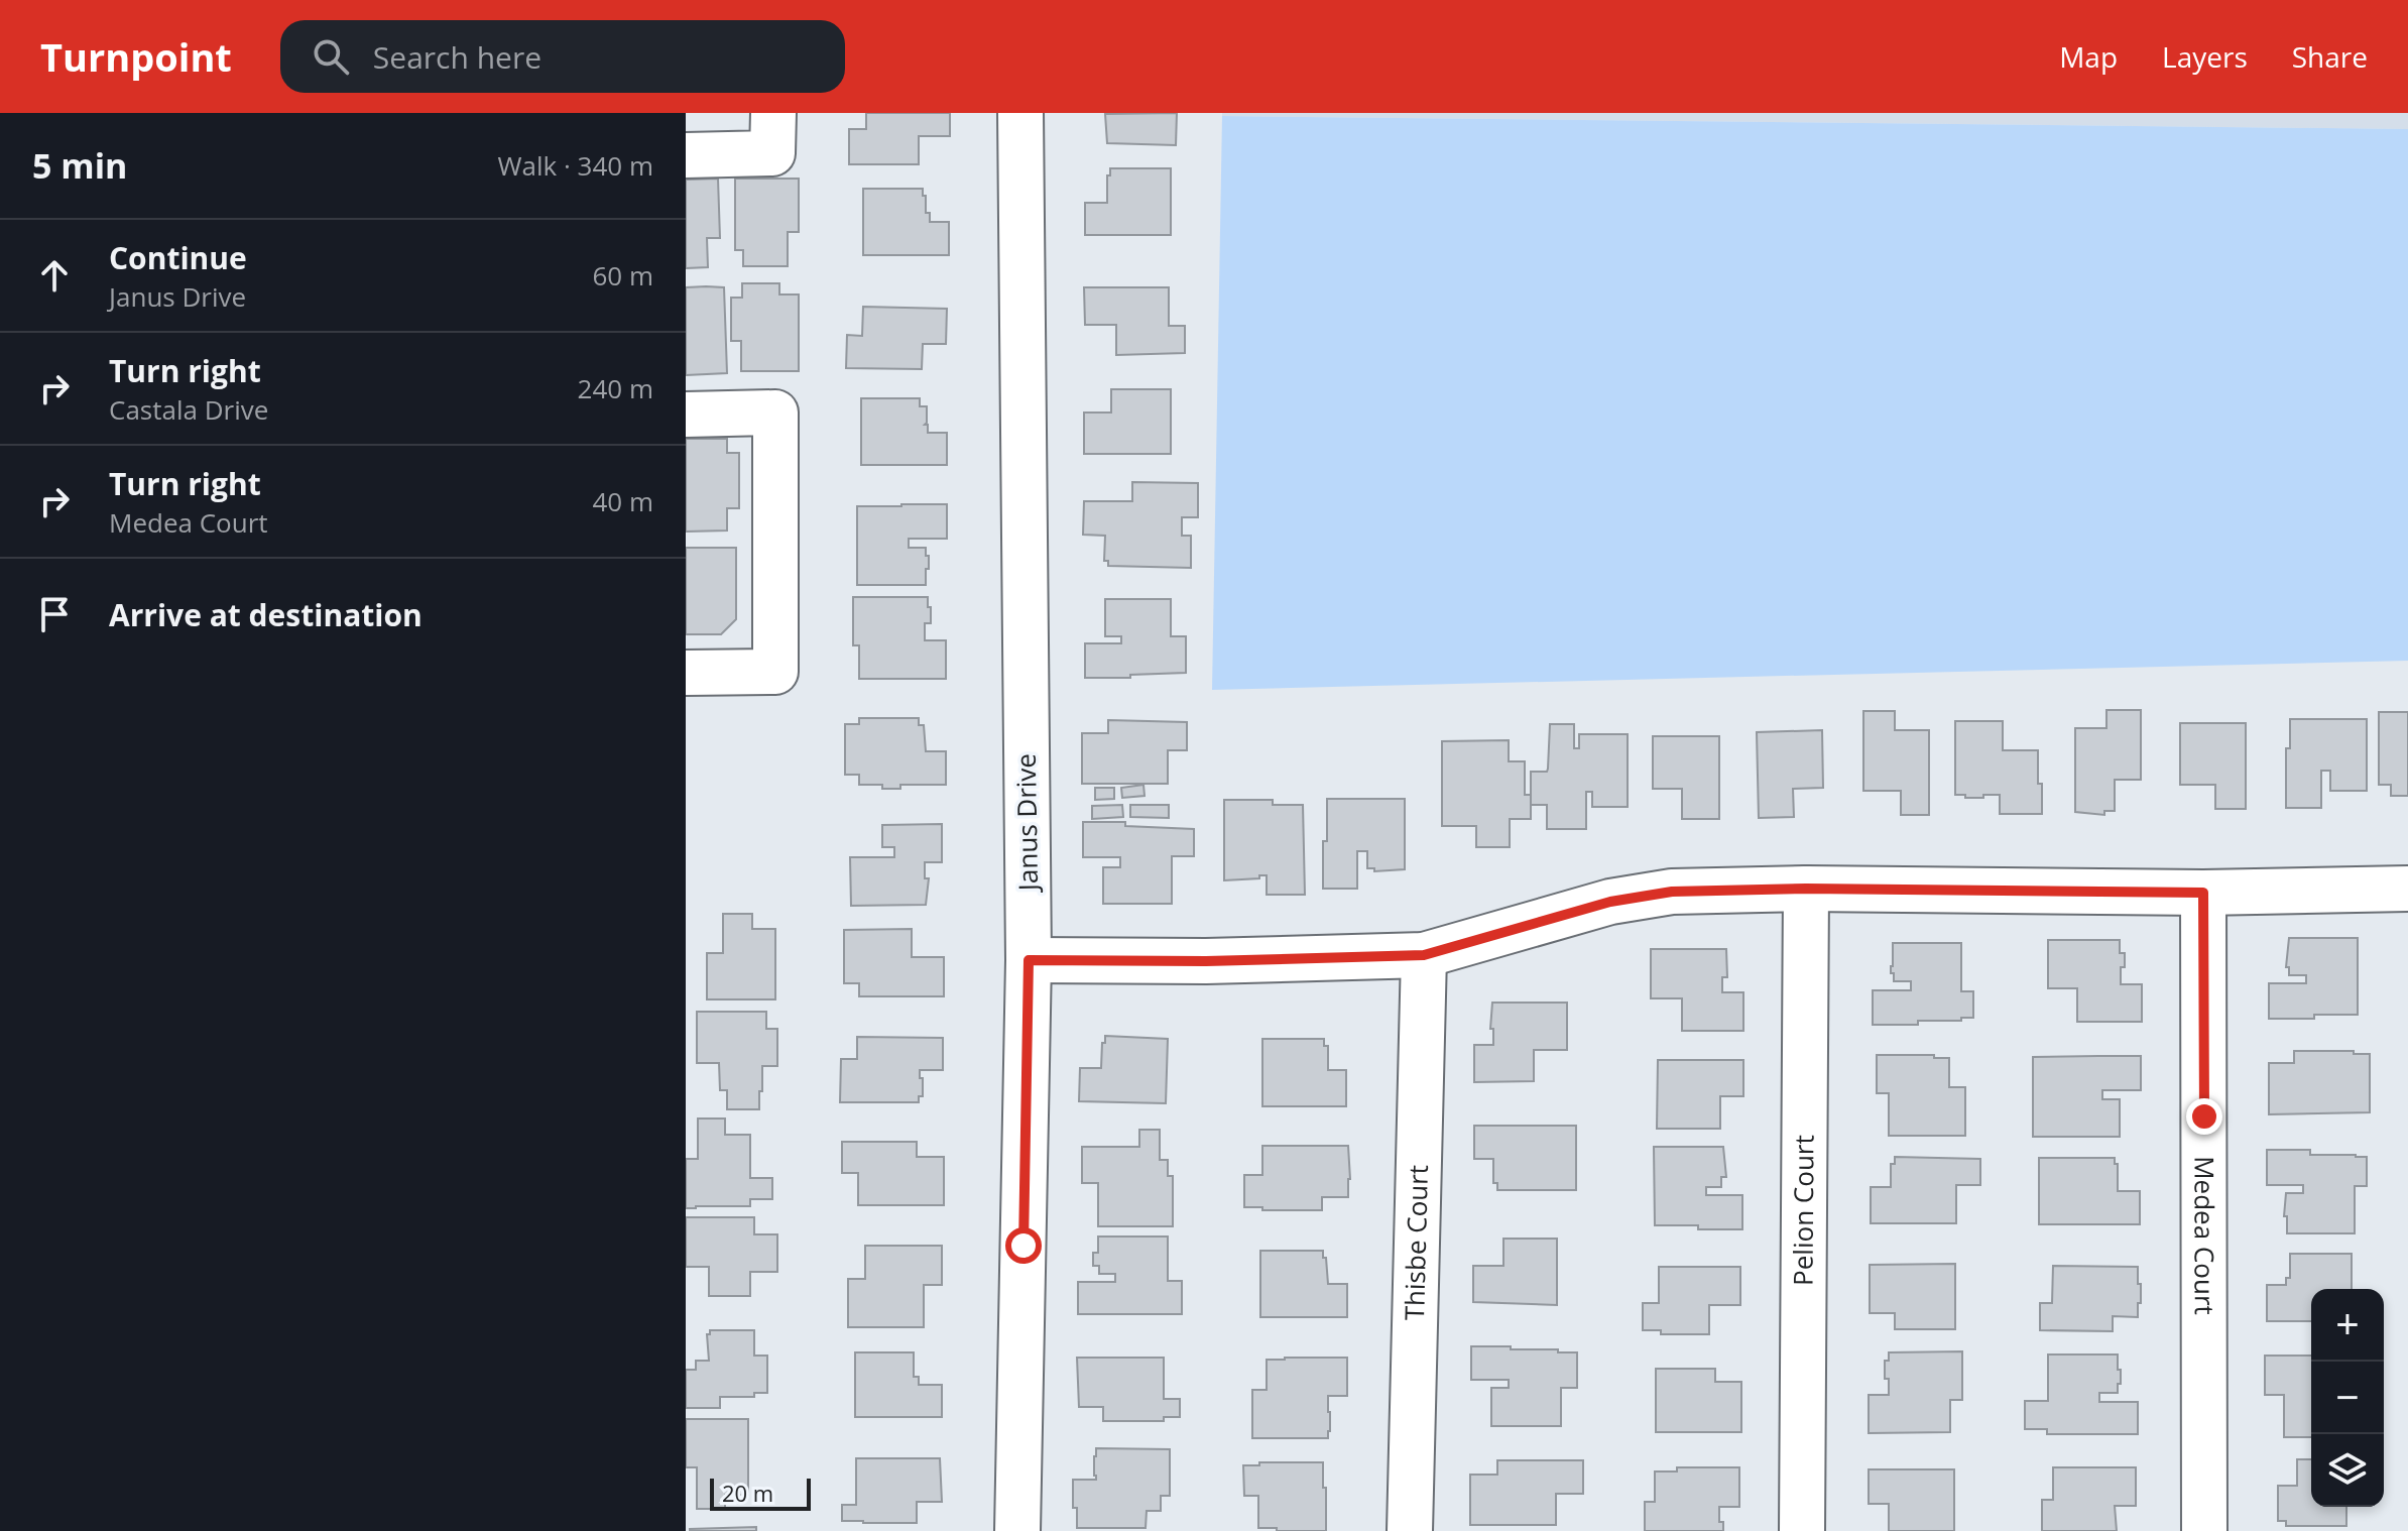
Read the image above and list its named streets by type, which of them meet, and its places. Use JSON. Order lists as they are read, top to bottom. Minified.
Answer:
{"streets":{"street":["Janus Drive","Pelion Court","Medea Court","Thisbe Court"]},"scale_bar":"20 m","page":{"header":"Turnpoint","search":"Search here","nav":["Map","Layers","Share"],"heading":["5 min","Walk · 340 m"],"list":[["Continue","Janus Drive","60 m"],["Turn right","Castala Drive","240 m"],["Turn right","Medea Court","40 m"],"Arrive at destination"],"map_buttons":["+","−"],"scale":"20 m"}}
